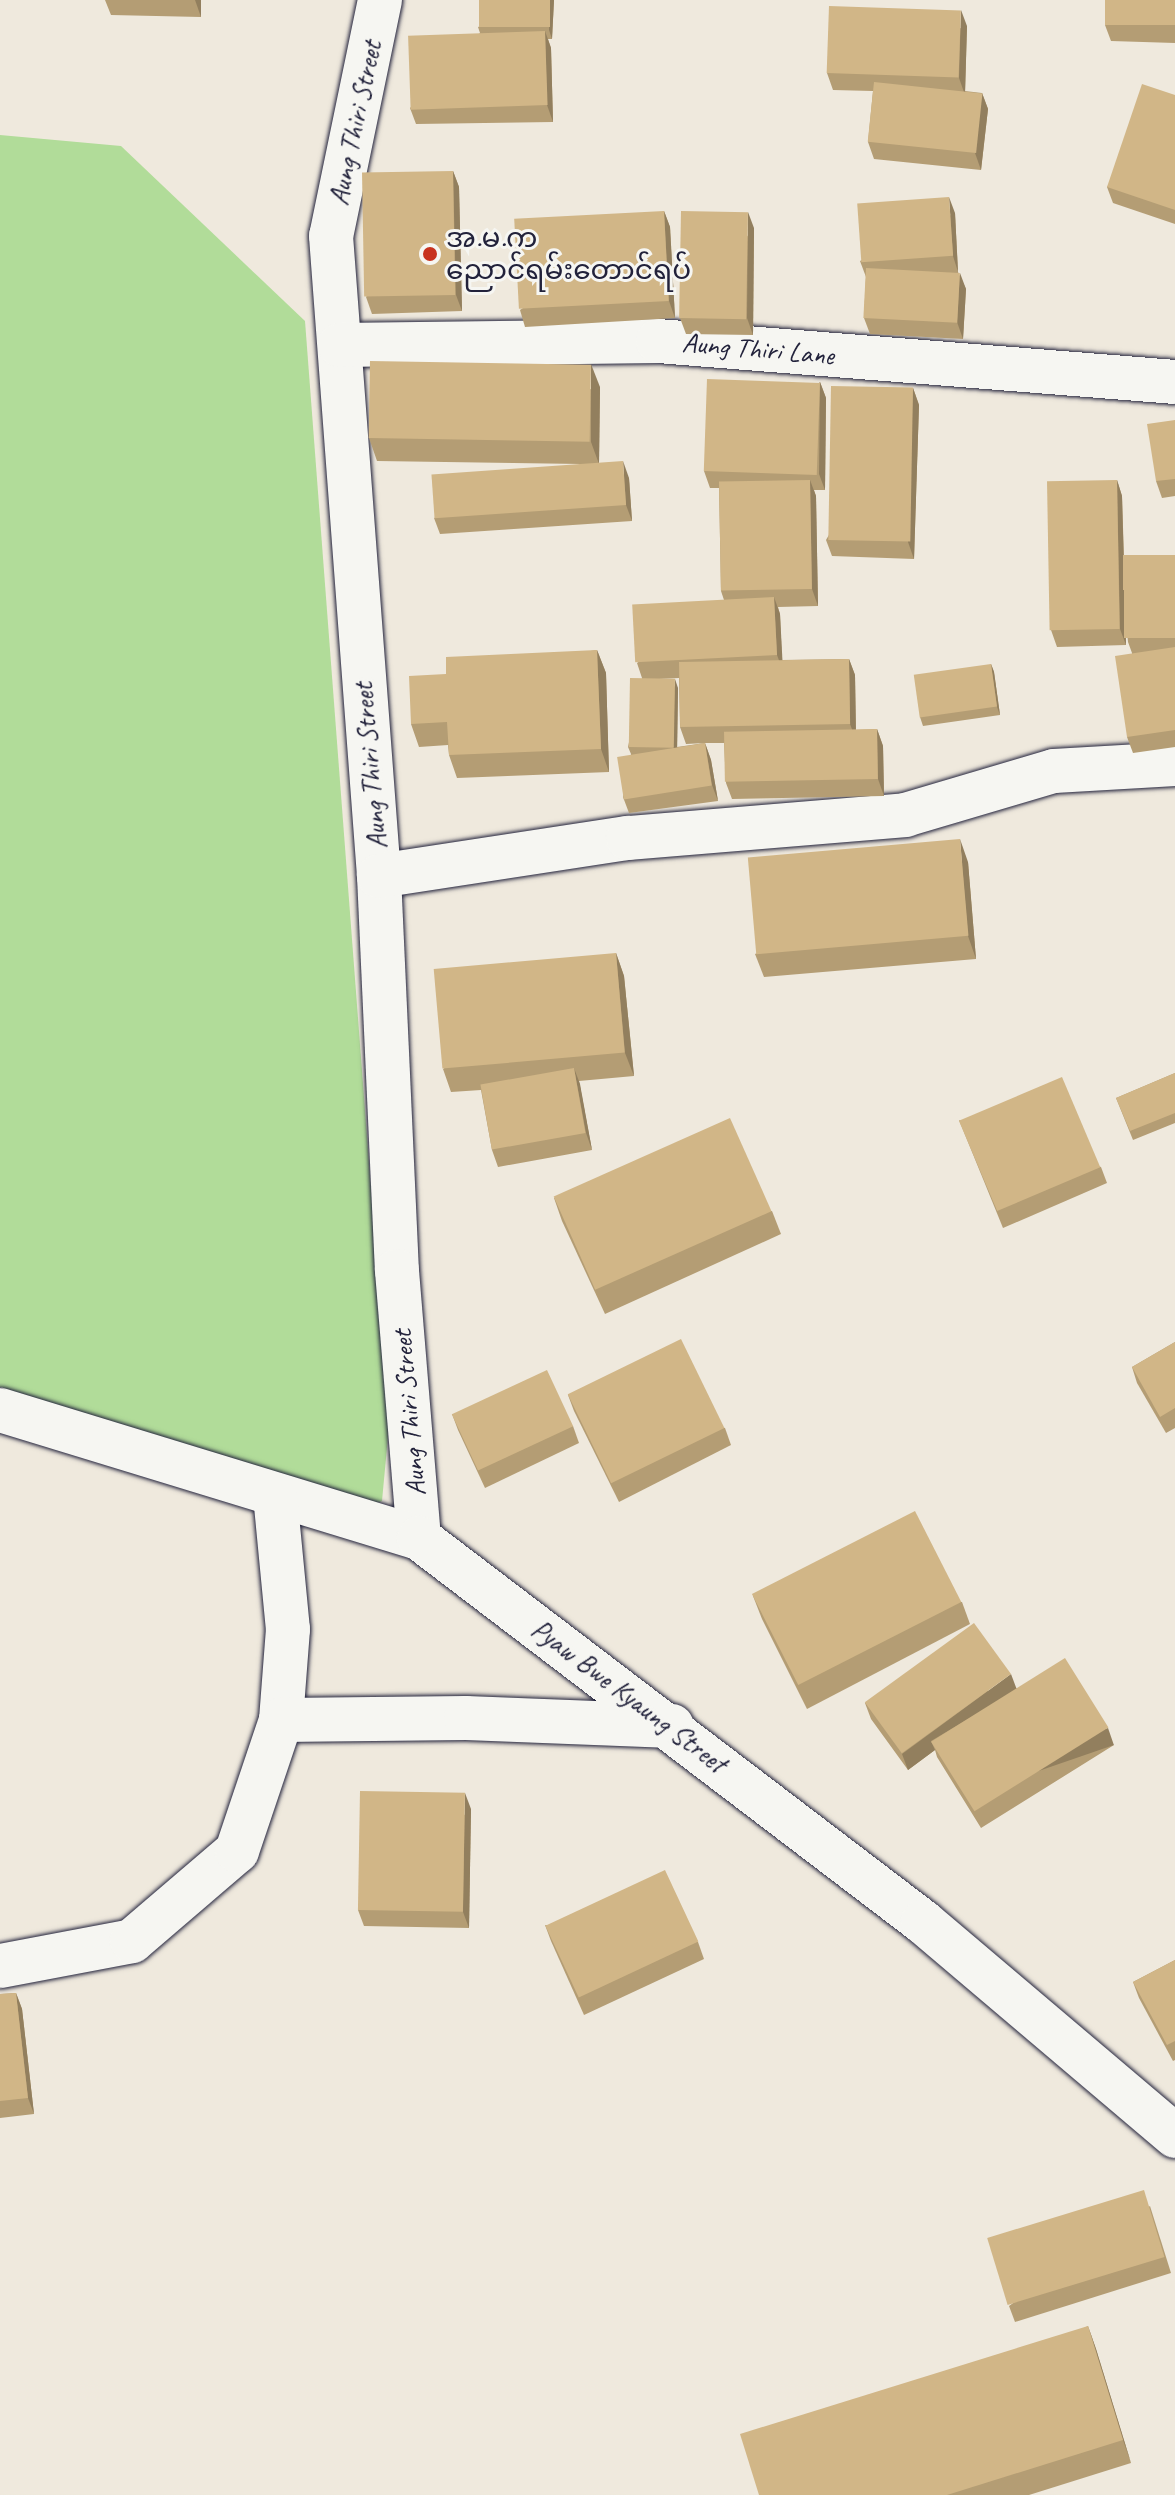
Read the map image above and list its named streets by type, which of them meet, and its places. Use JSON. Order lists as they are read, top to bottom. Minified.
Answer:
{"streets":{"street":["Aung Thiri Street","Aung Thiri Lane","Pyaw Bwe Kyaung Street"]},"crossings":[["Aung Thiri Street","Aung Thiri Lane"],["Aung Thiri Street","Pyaw Bwe Kyaung Street"]],"places":["အ.မ.က ညောင်ရမ်းတောင်ရပ်"]}
